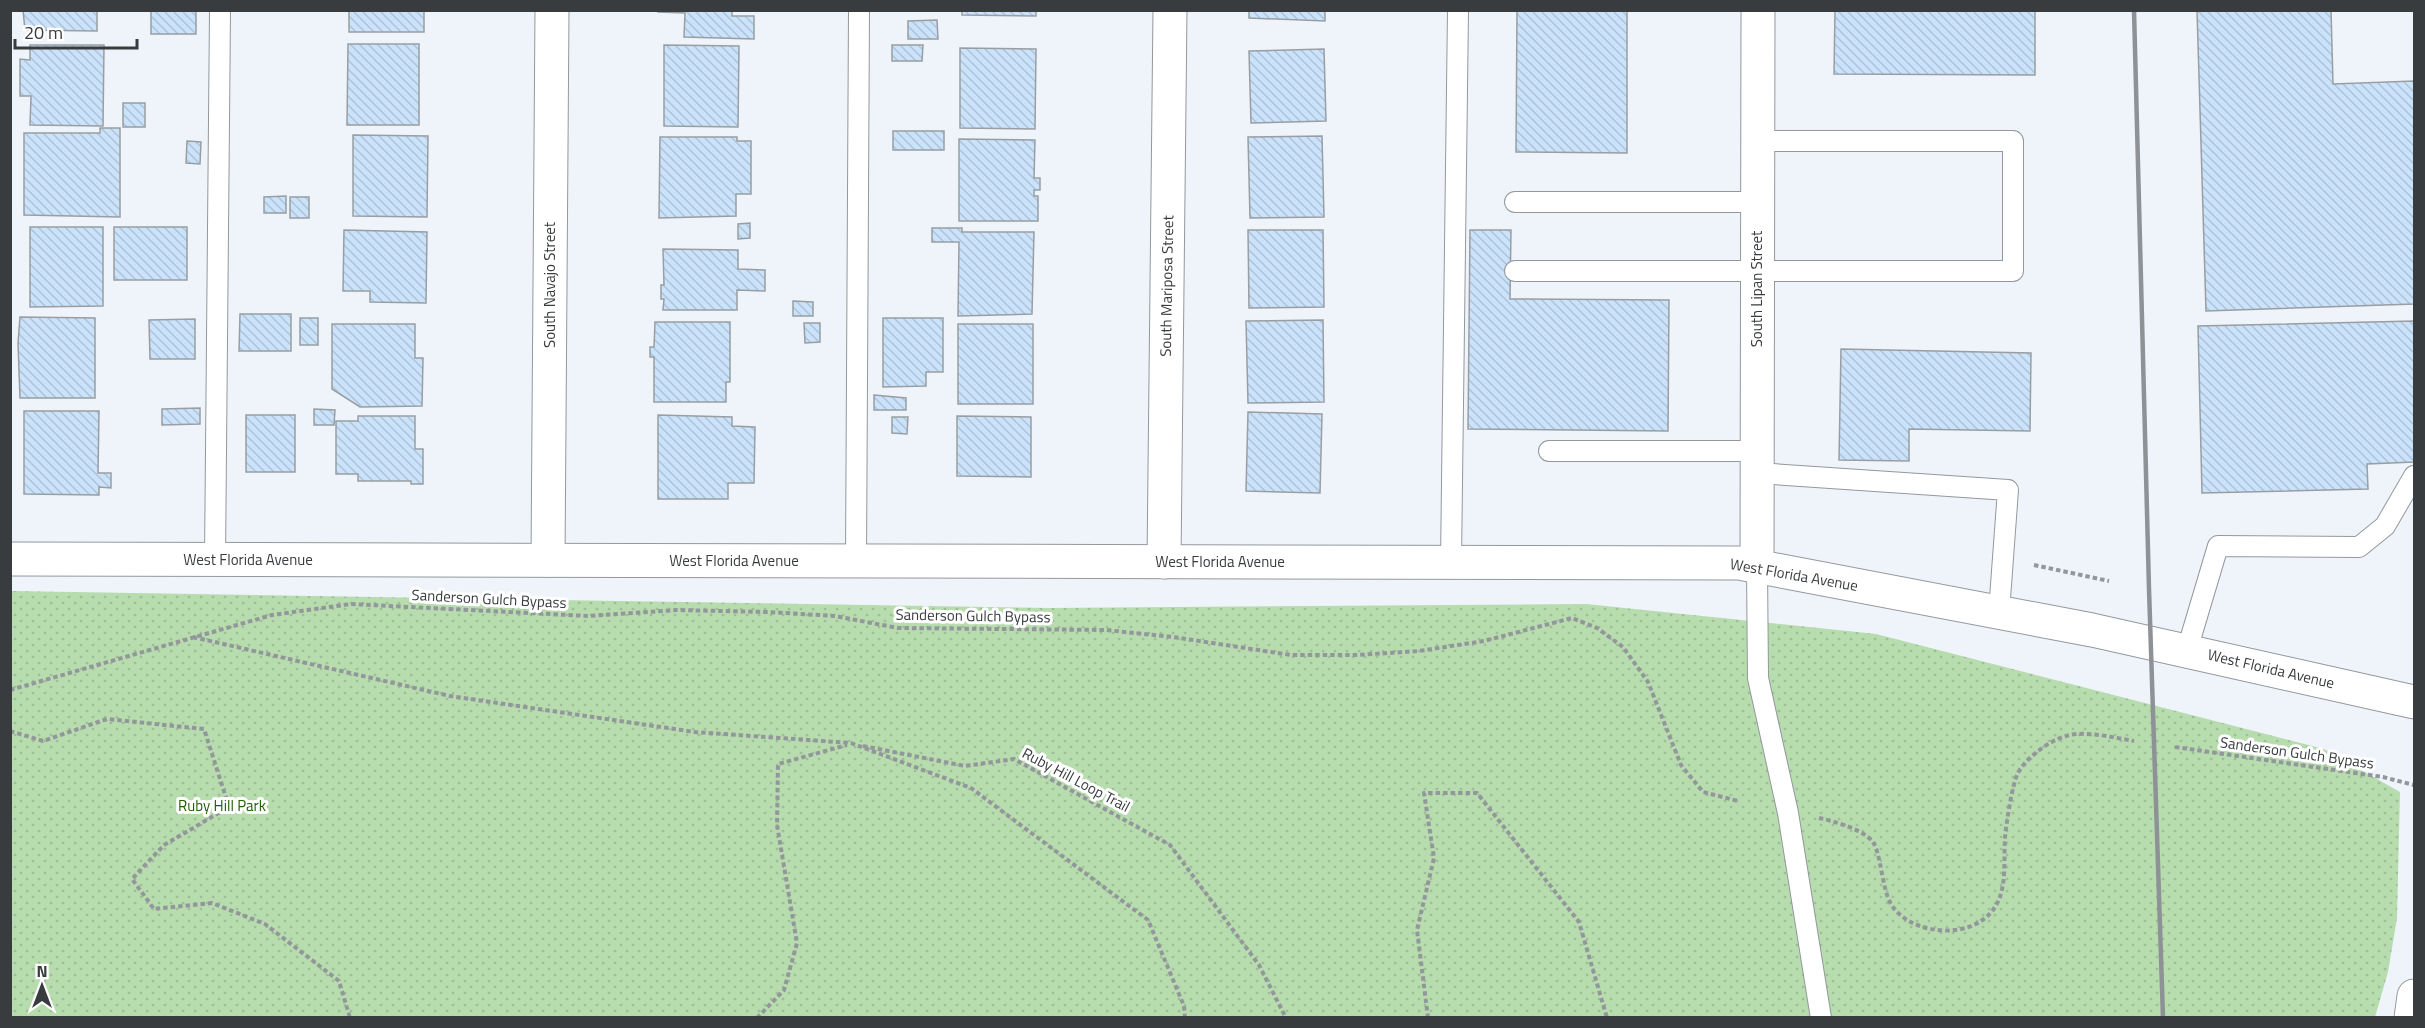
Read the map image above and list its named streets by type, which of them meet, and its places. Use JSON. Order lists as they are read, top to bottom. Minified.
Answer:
{"streets":{"street":["South Navajo Street","South Mariposa Street","South Lipan Street","West Florida Avenue"],"path":["Sanderson Gulch Bypass","Ruby Hill Loop Trail"]},"crossings":[["South Navajo Street","West Florida Avenue"],["South Mariposa Street","West Florida Avenue"],["South Lipan Street","West Florida Avenue"]],"parks":["Ruby Hill Park"],"scale_bar":"20 m","north":"top"}
